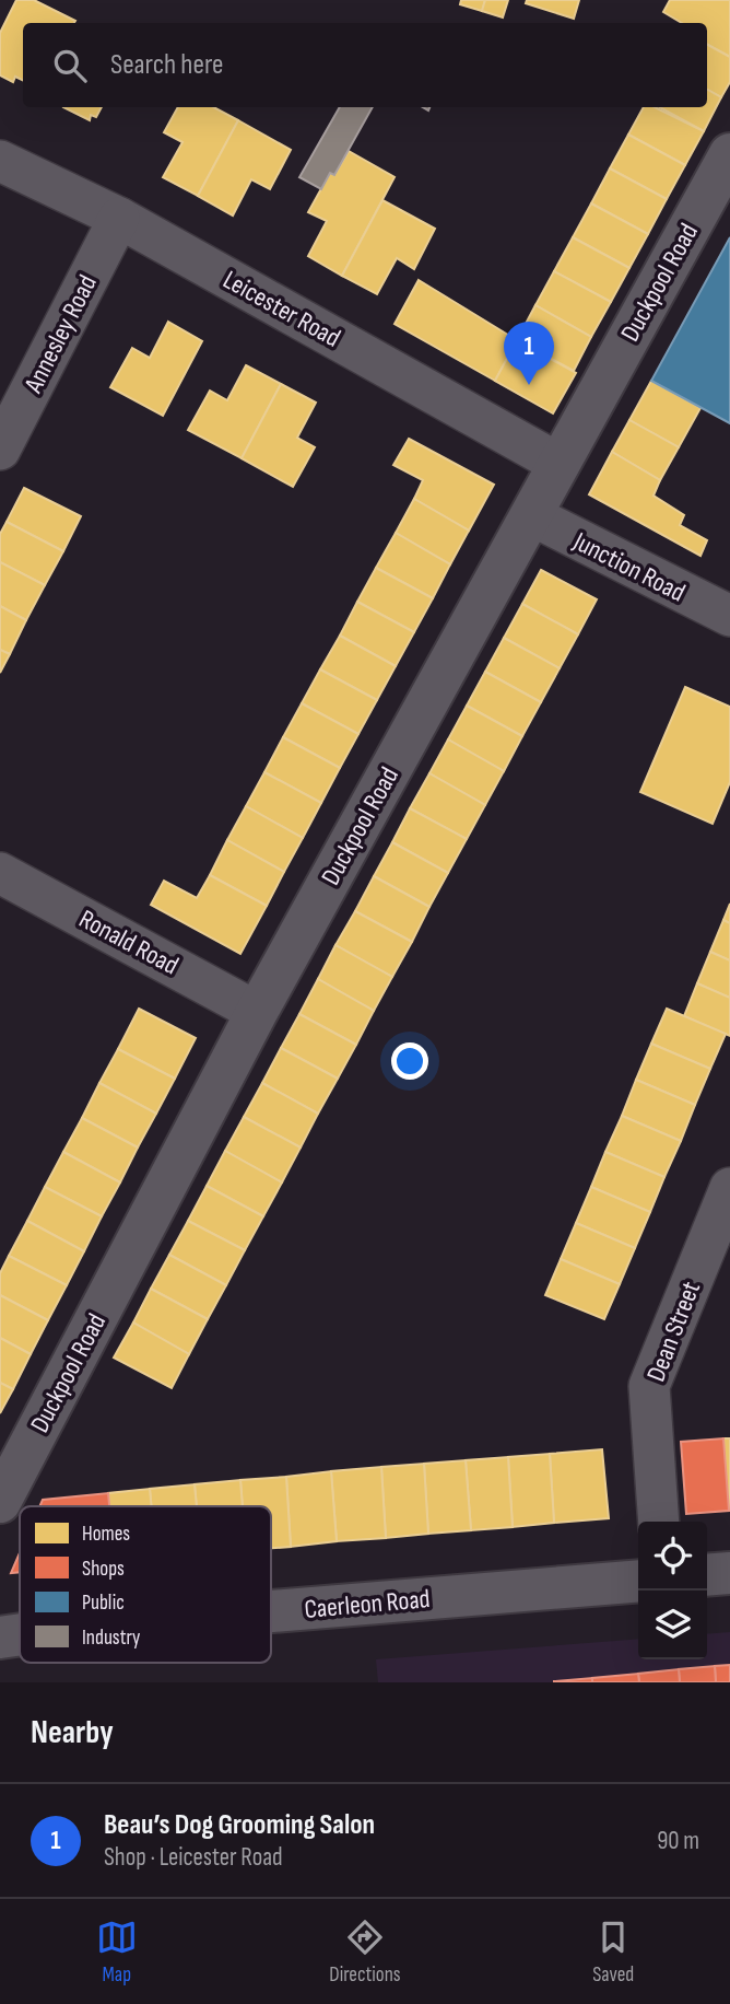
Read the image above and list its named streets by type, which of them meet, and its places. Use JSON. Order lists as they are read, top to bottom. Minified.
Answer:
{"streets":{"street":["Duckpool Road","Leicester Road","Annesley Road","Junction Road","Ronald Road","Dean Street","Caerleon Road"]},"crossings":[["Duckpool Road","Leicester Road"],["Duckpool Road","Junction Road"],["Duckpool Road","Ronald Road"],["Leicester Road","Annesley Road"]],"legend":["Homes","Shops","Public","Industry"],"page":{"search":"Search here","pins":"1","heading":"Nearby","list":[{"mark":"1","name":"Beau’s Dog Grooming Salon","note":"Shop · Leicester Road","value":"90 m"}],"nav":["Map","Directions","Saved"]}}
